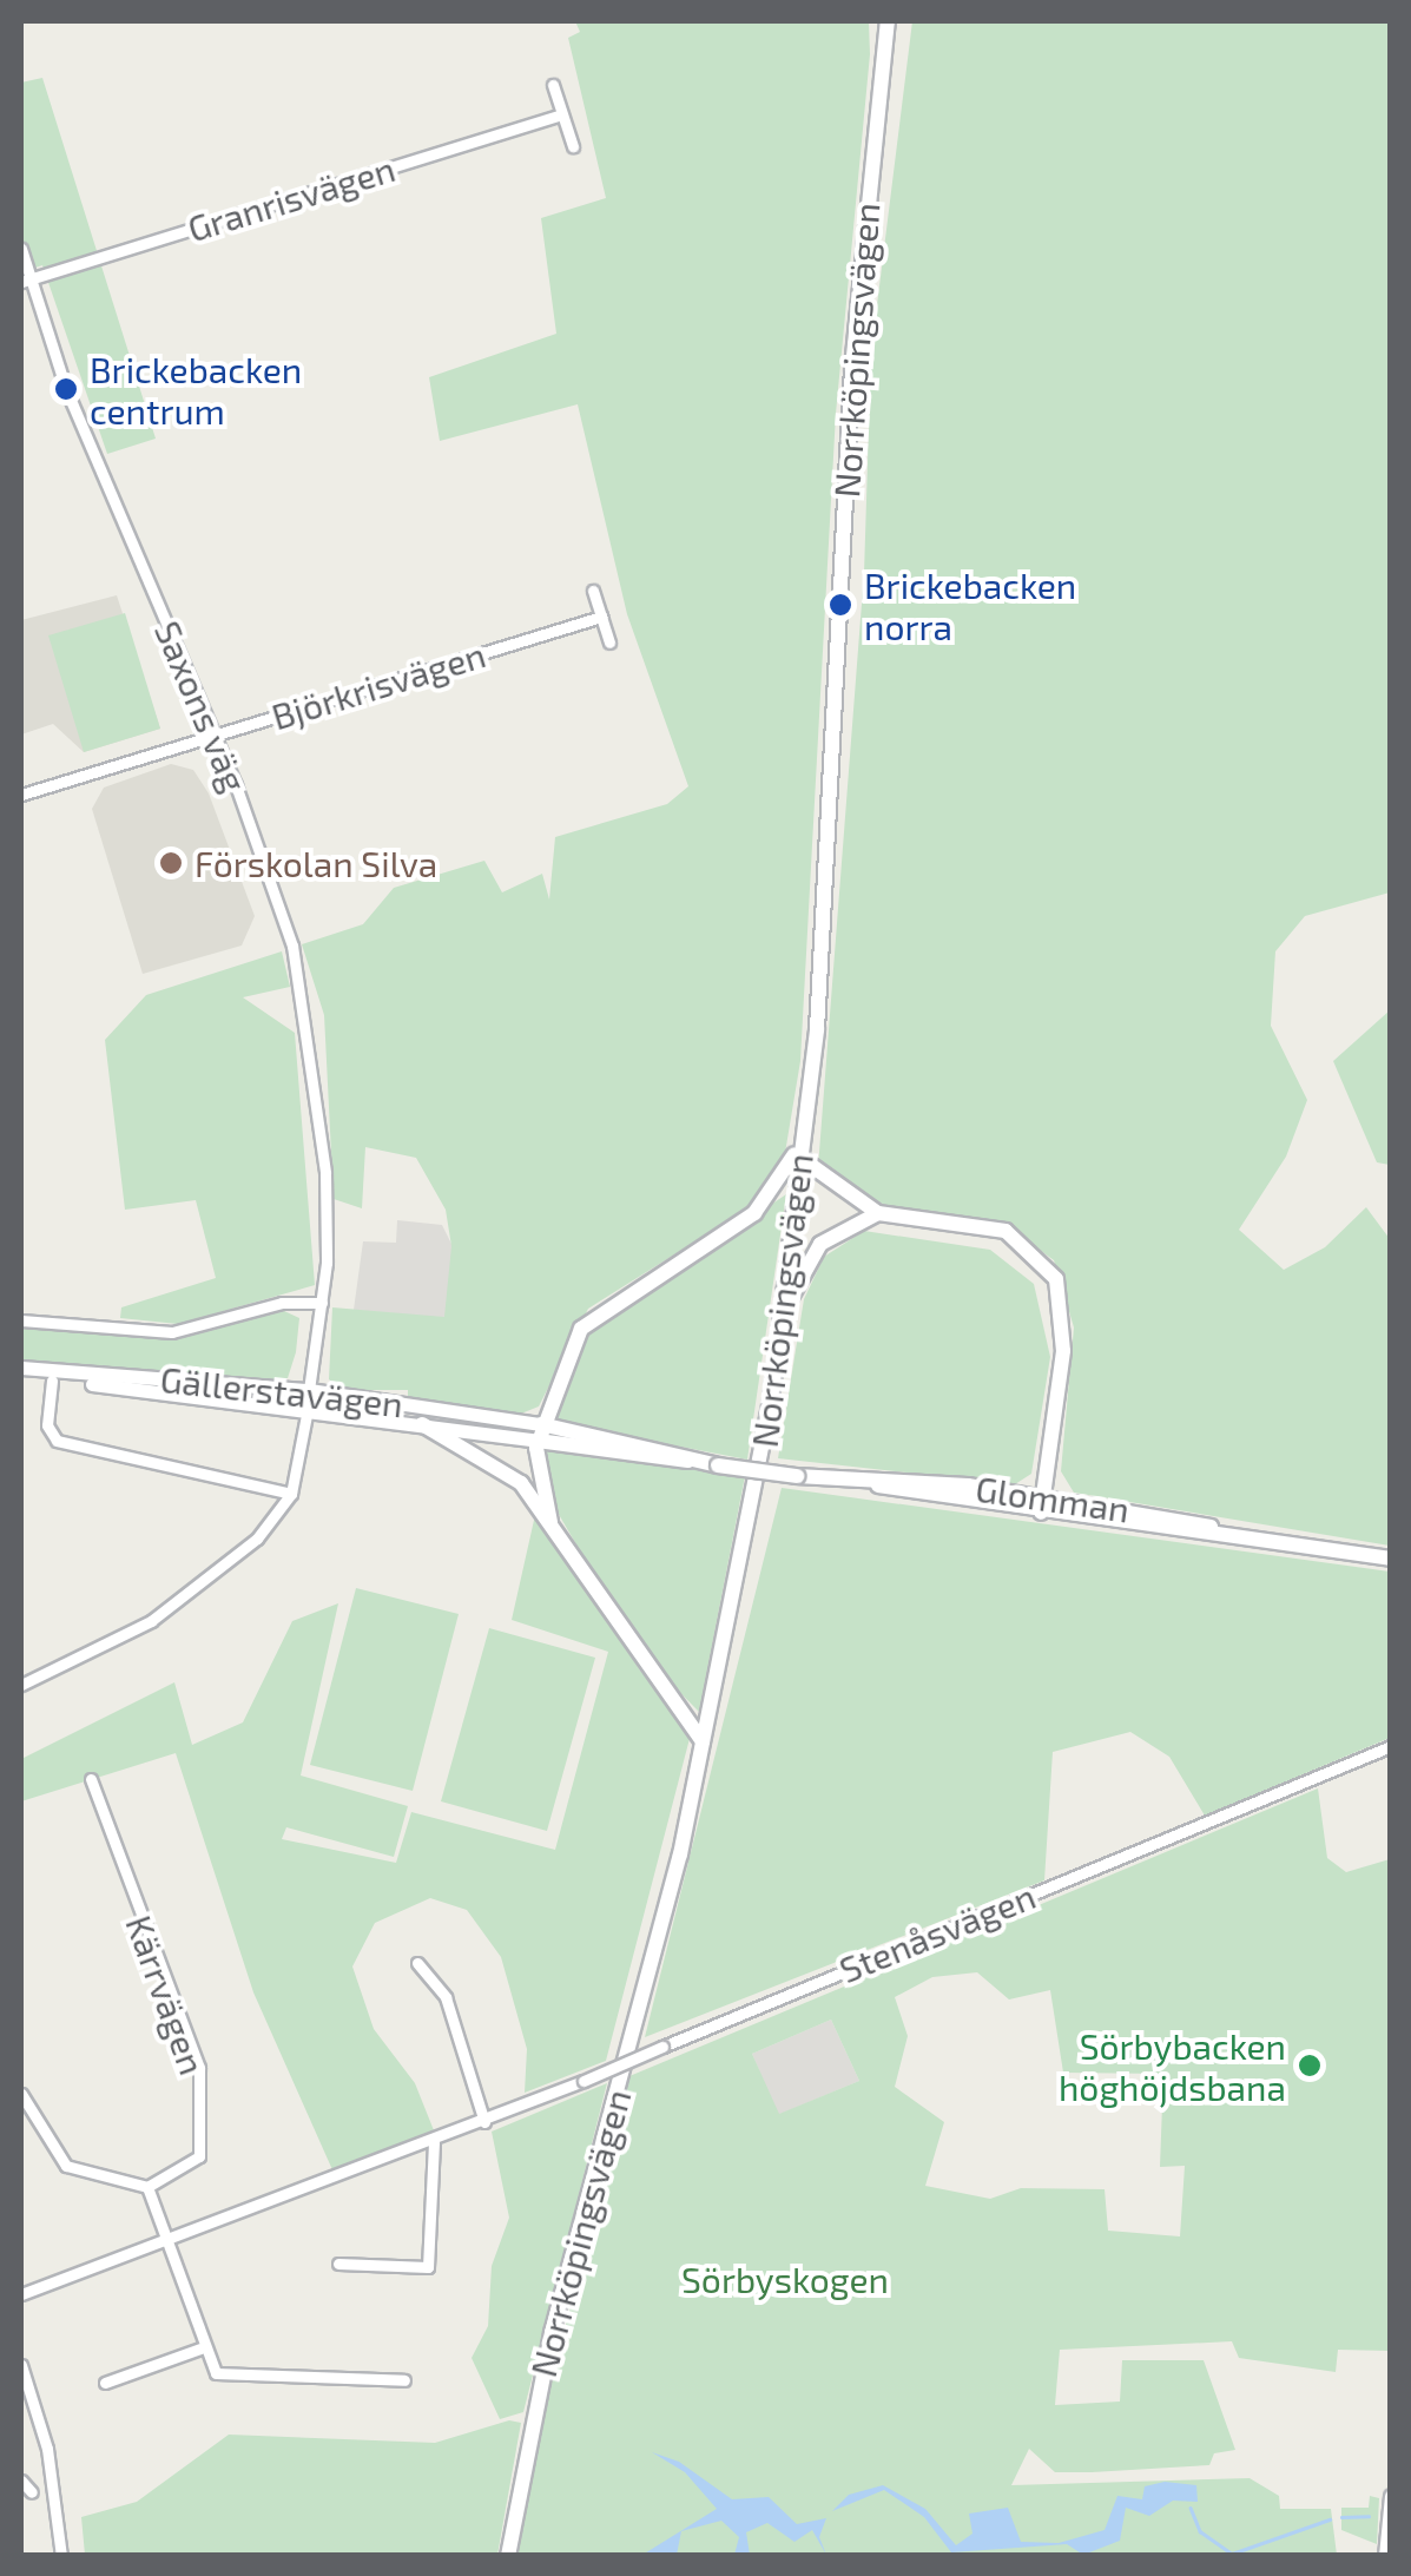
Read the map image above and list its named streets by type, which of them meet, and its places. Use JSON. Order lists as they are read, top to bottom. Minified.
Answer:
{"streets":{"main road":["Norrköpingsvägen","Glomman"],"street":["Granrisvägen","Björkrisvägen","Saxons väg","Gällerstavägen","Stenåsvägen","Kärrvägen"]},"crossings":[["Granrisvägen","Saxons väg"],["Björkrisvägen","Saxons väg"],["Saxons väg","Gällerstavägen"],["Gällerstavägen","Glomman"]],"parks":["Sörbyskogen"],"places":["Brickebacken centrum","Brickebacken norra","Förskolan Silva","Sörbybacken höghöjdsbana"]}
